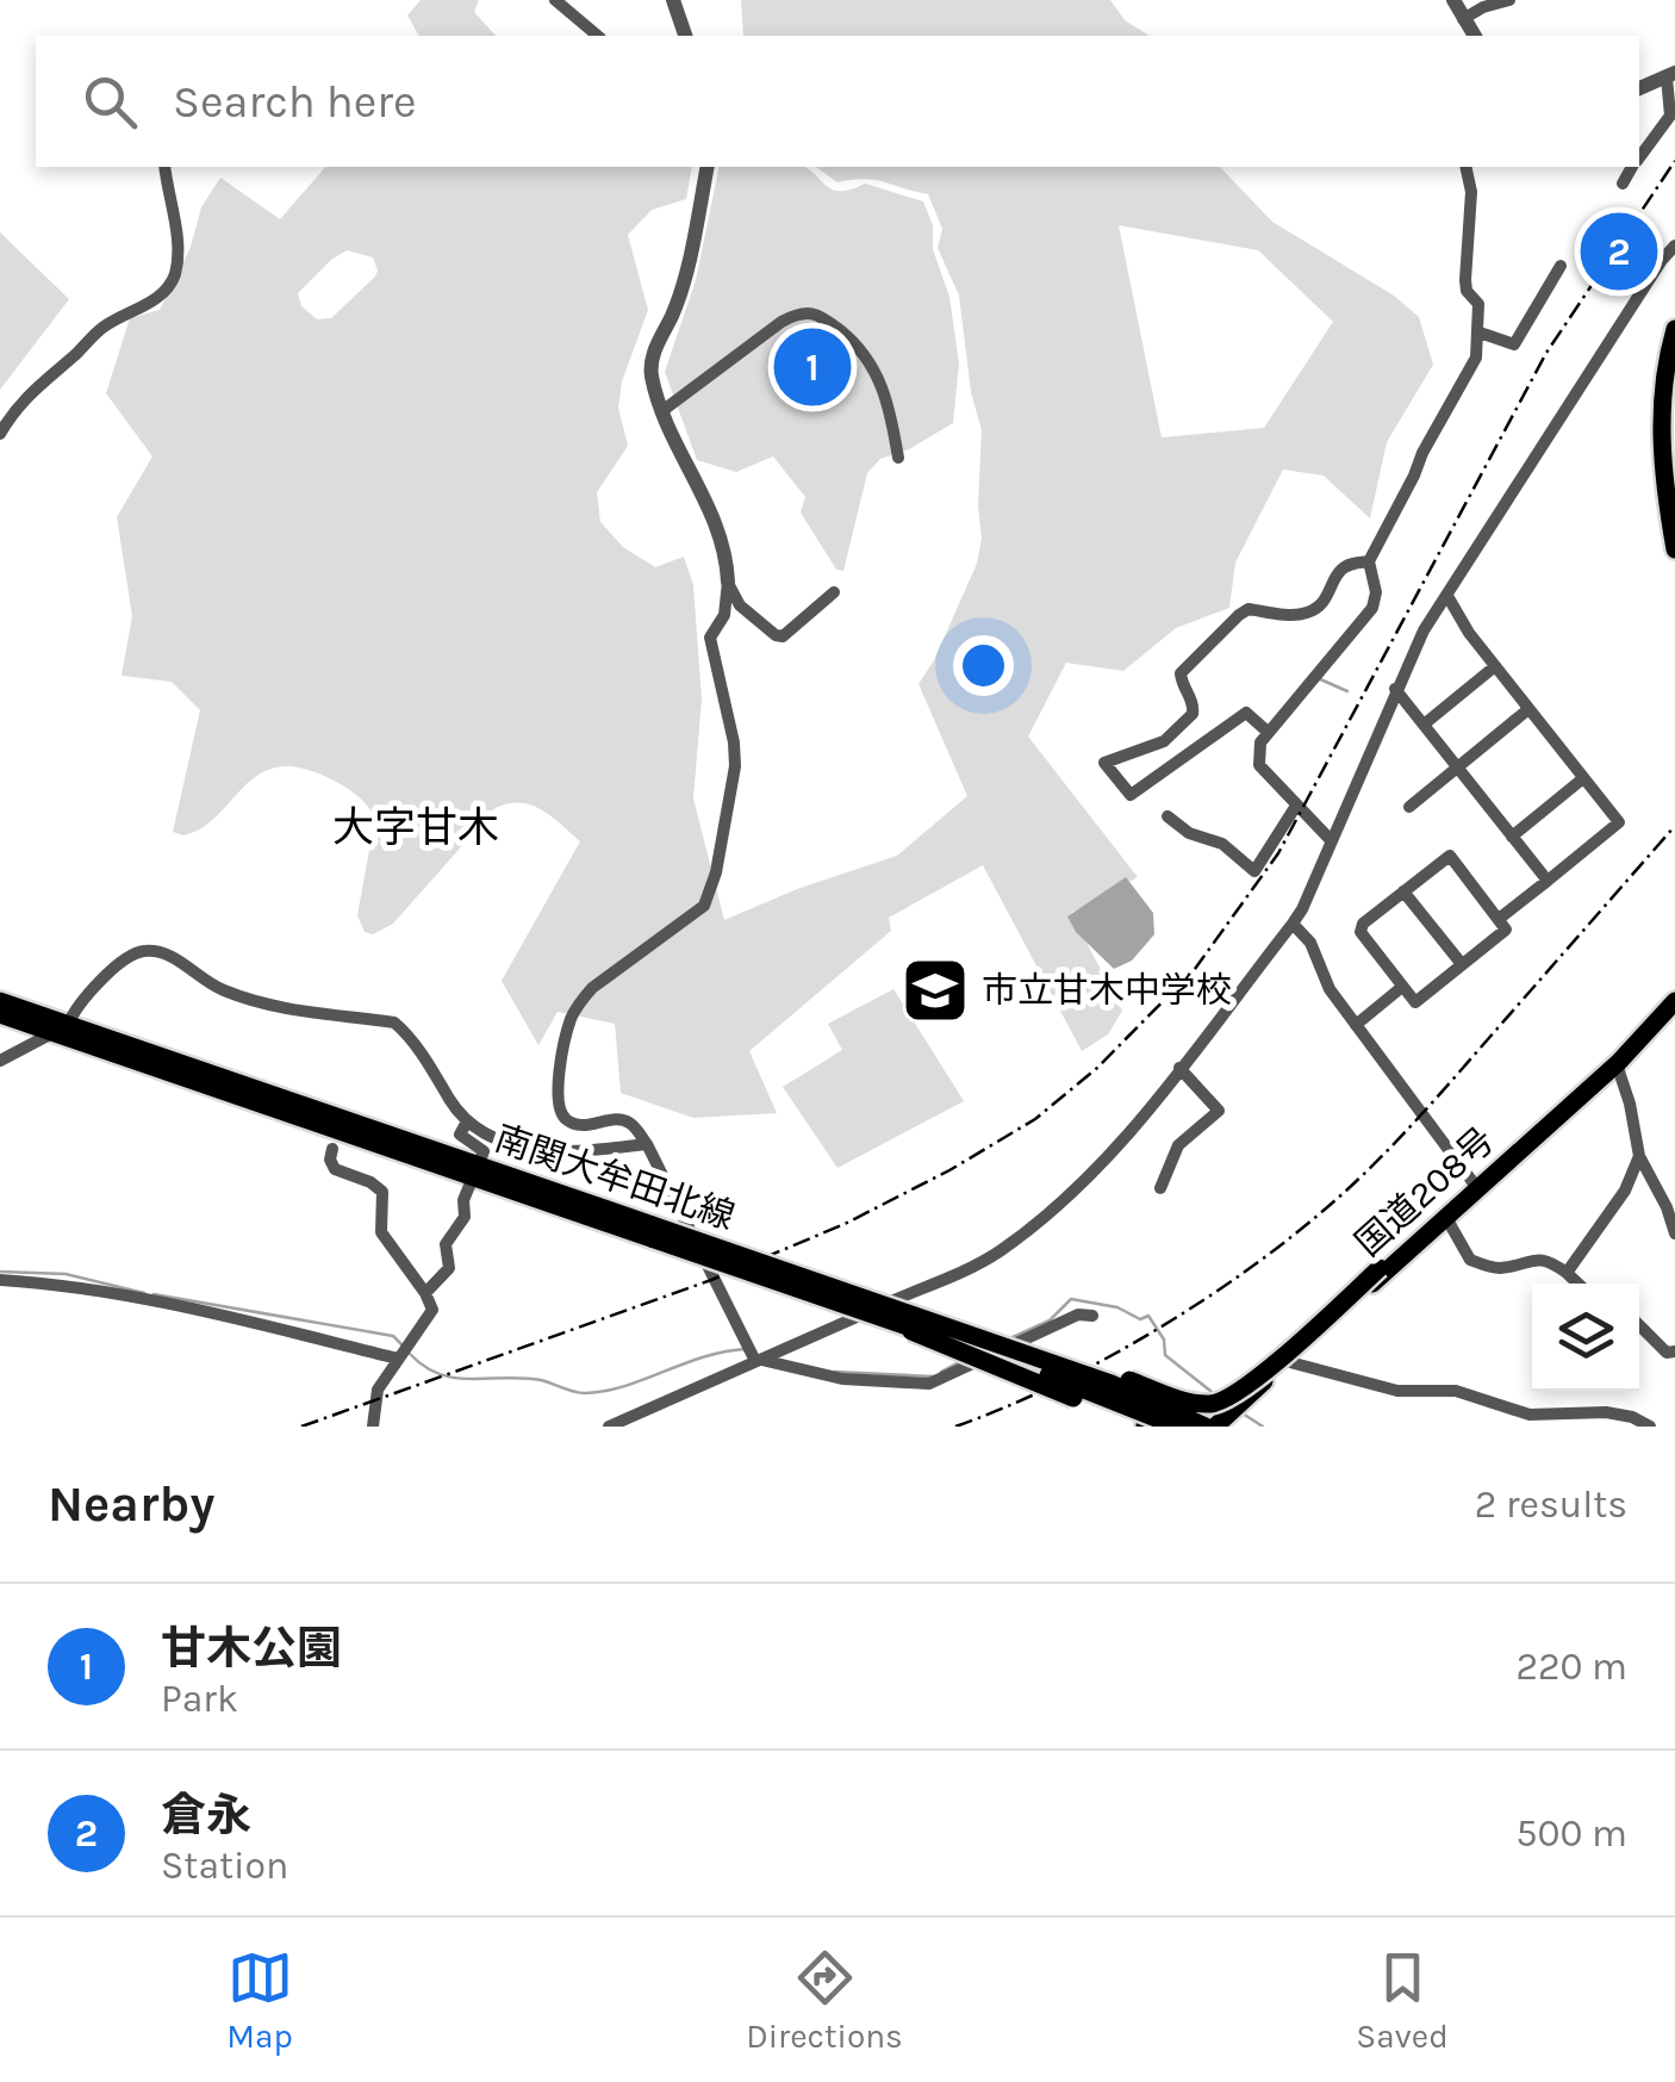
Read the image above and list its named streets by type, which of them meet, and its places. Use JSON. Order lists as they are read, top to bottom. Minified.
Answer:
{"streets":{"main road":["南関大牟田北線","国道208号"]},"crossings":[["南関大牟田北線","国道208号"]],"districts":["大字甘木"],"places":{"school or university":["市立甘木中学校"]},"page":{"search":"Search here","pins":["2","1"],"heading":["Nearby","2 results"],"list":[{"mark":"1","name":"甘木公園","note":"Park","value":"220 m"},{"mark":"2","name":"倉永","note":"Station","value":"500 m"}],"nav":["Map","Directions","Saved"]}}
